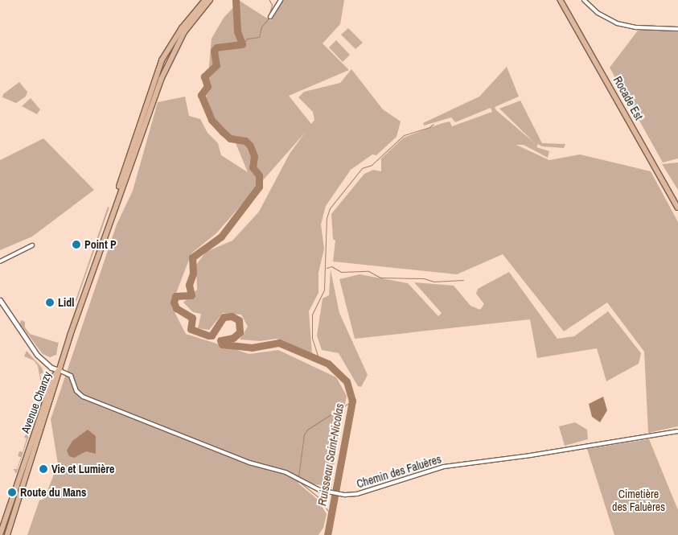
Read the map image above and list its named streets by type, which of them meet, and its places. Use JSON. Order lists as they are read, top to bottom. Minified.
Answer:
{"streets":{"main road":["Rocade Est","Avenue Chanzy"],"street":["Chemin des Faluères"]},"crossings":[["Avenue Chanzy","Chemin des Faluères"]],"water":["Ruisseau Saint-Nicolas"],"parks":["Cimetière des Faluères"],"places":["Point P","Lidl","Vie et Lumière","Route du Mans"]}
